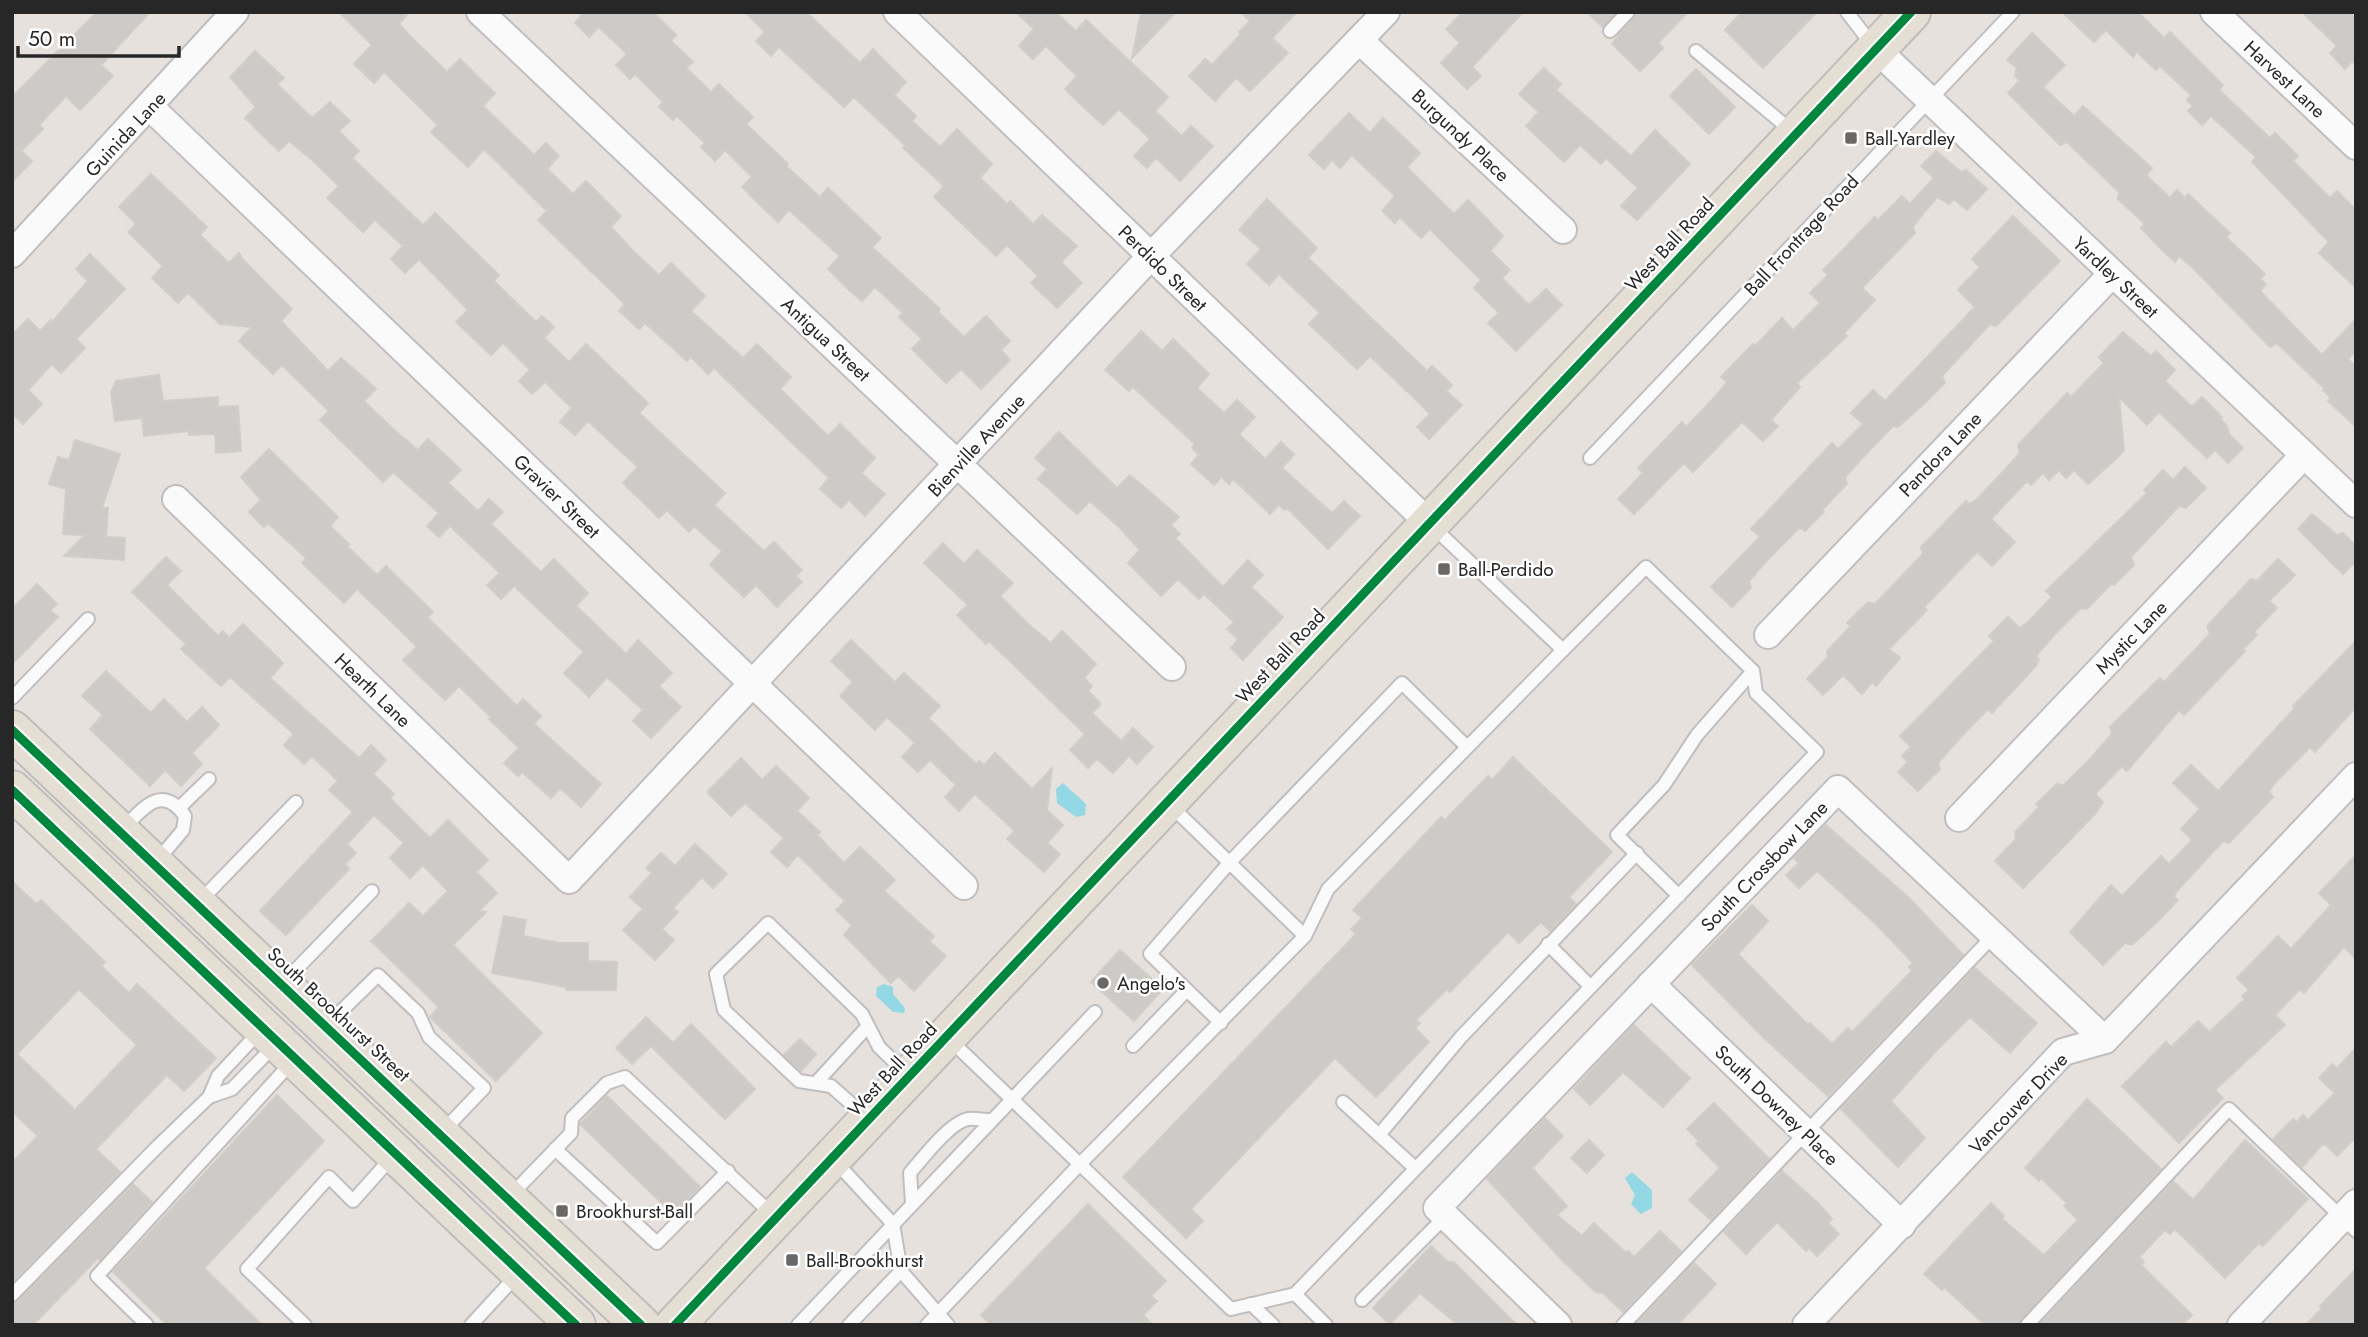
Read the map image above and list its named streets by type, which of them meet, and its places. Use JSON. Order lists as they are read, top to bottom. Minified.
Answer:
{"streets":{"main road":["West Ball Road","South Brookhurst Street"],"street":["Harvest Lane","Guinida Lane","Burgundy Place","Perdido Street","Yardley Street","Antigua Street","Bienville Avenue","Pandora Lane","Gravier Street","Mystic Lane","Hearth Lane","South Crossbow Lane","Vancouver Drive","South Downey Place"],"lane":["Ball Frontrage Road"]},"crossings":[["Guinida Lane","Gravier Street"],["Burgundy Place","Bienville Avenue"],["Ball Frontrage Road","Yardley Street"],["West Ball Road","Perdido Street"],["West Ball Road","Yardley Street"],["Perdido Street","Bienville Avenue"],["Yardley Street","Pandora Lane"],["Yardley Street","Mystic Lane"],["Antigua Street","Bienville Avenue"],["Bienville Avenue","Gravier Street"],["Bienville Avenue","Hearth Lane"],["South Crossbow Lane","Vancouver Drive"],["South Crossbow Lane","South Downey Place"],["Vancouver Drive","South Downey Place"]],"places":{"transit":["Ball-Yardley","Ball-Perdido","Brookhurst-Ball","Ball-Brookhurst"],"other":["Angelo's"]},"scale_bar":"50 m"}
